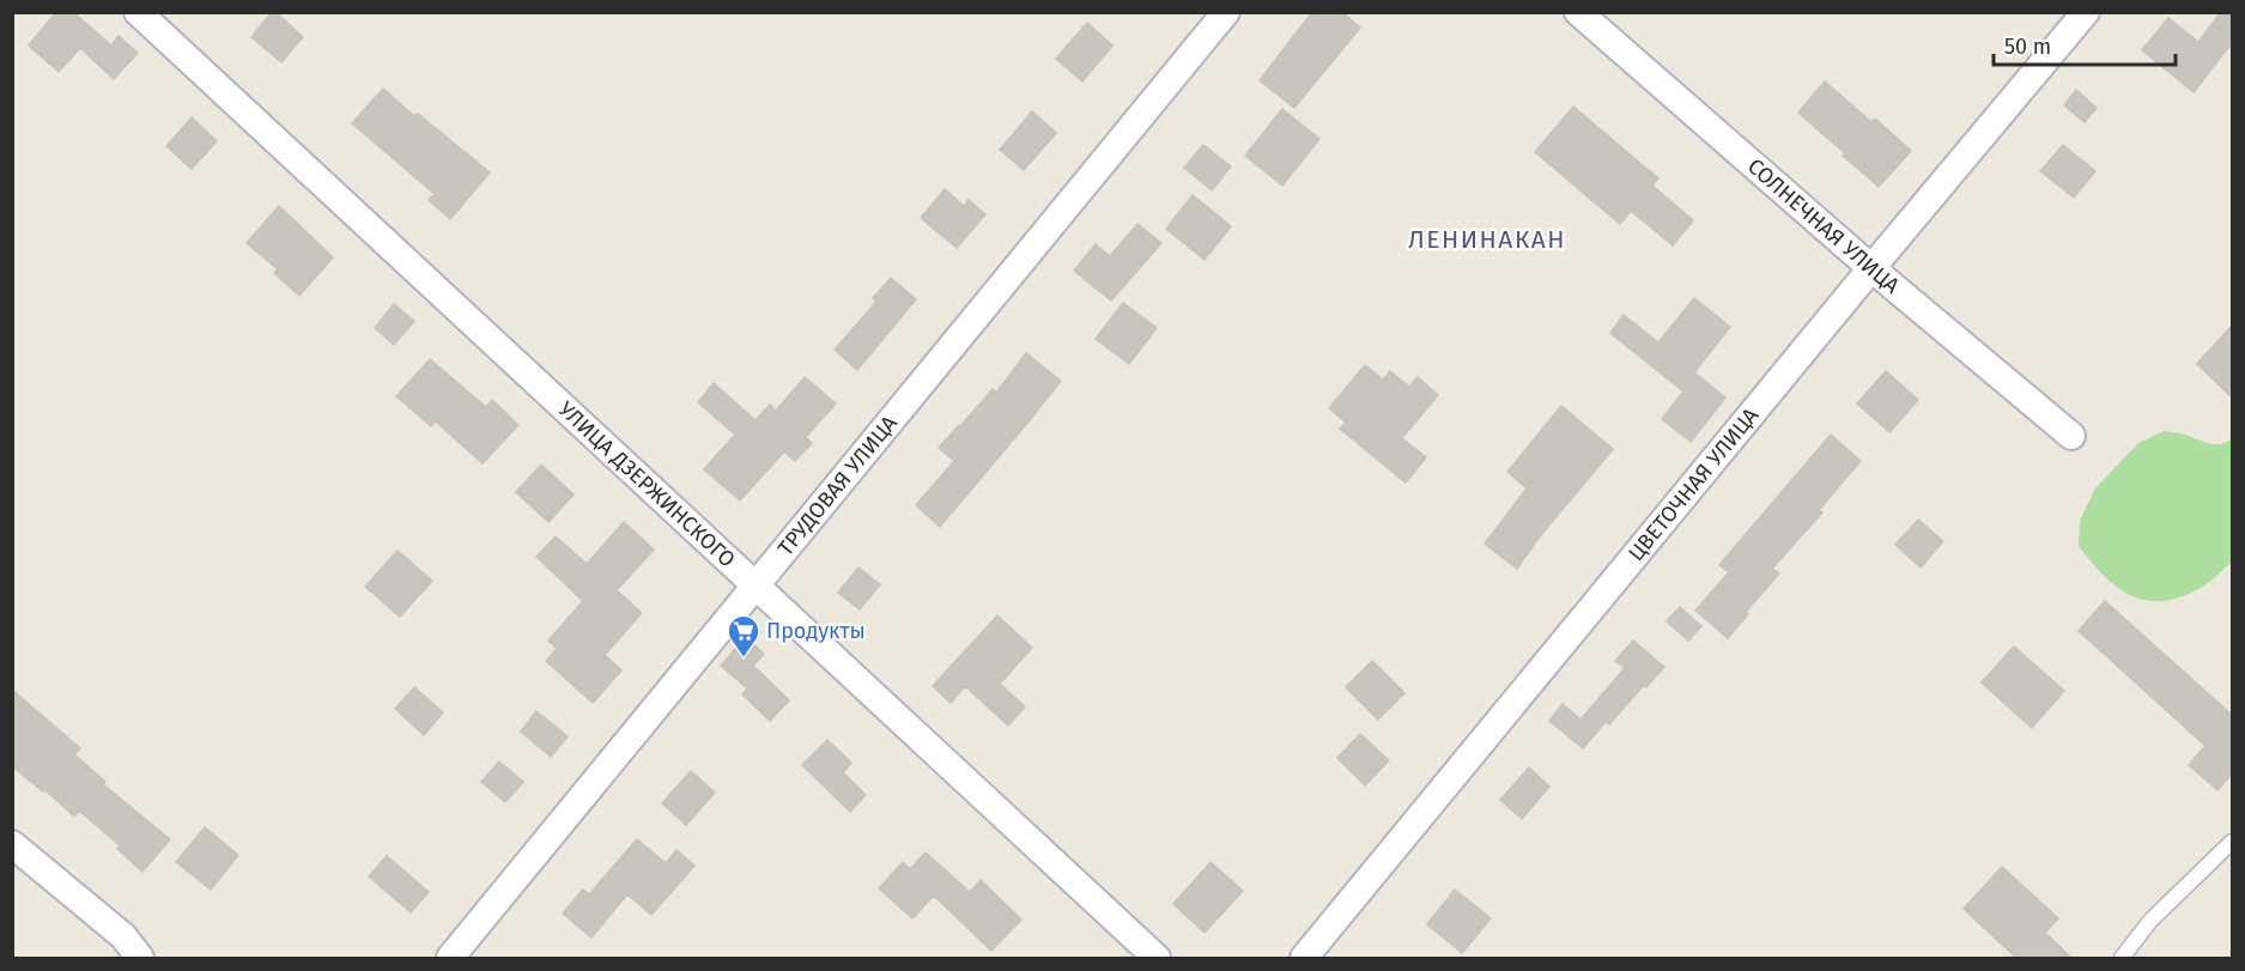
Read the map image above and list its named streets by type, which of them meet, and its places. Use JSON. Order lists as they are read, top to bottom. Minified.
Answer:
{"streets":{"street":["СОЛНЕЧНАЯ УЛИЦА","ЦВЕТОЧНАЯ УЛИЦА","УЛИЦА ДЗЕРЖИНСКОГО","ТРУДОВАЯ УЛИЦА"]},"crossings":[["СОЛНЕЧНАЯ УЛИЦА","ЦВЕТОЧНАЯ УЛИЦА"],["УЛИЦА ДЗЕРЖИНСКОГО","ТРУДОВАЯ УЛИЦА"]],"districts":["ЛЕНИНАКАН"],"places":{"supermarket":["Продукты"]},"scale_bar":"50 m"}
